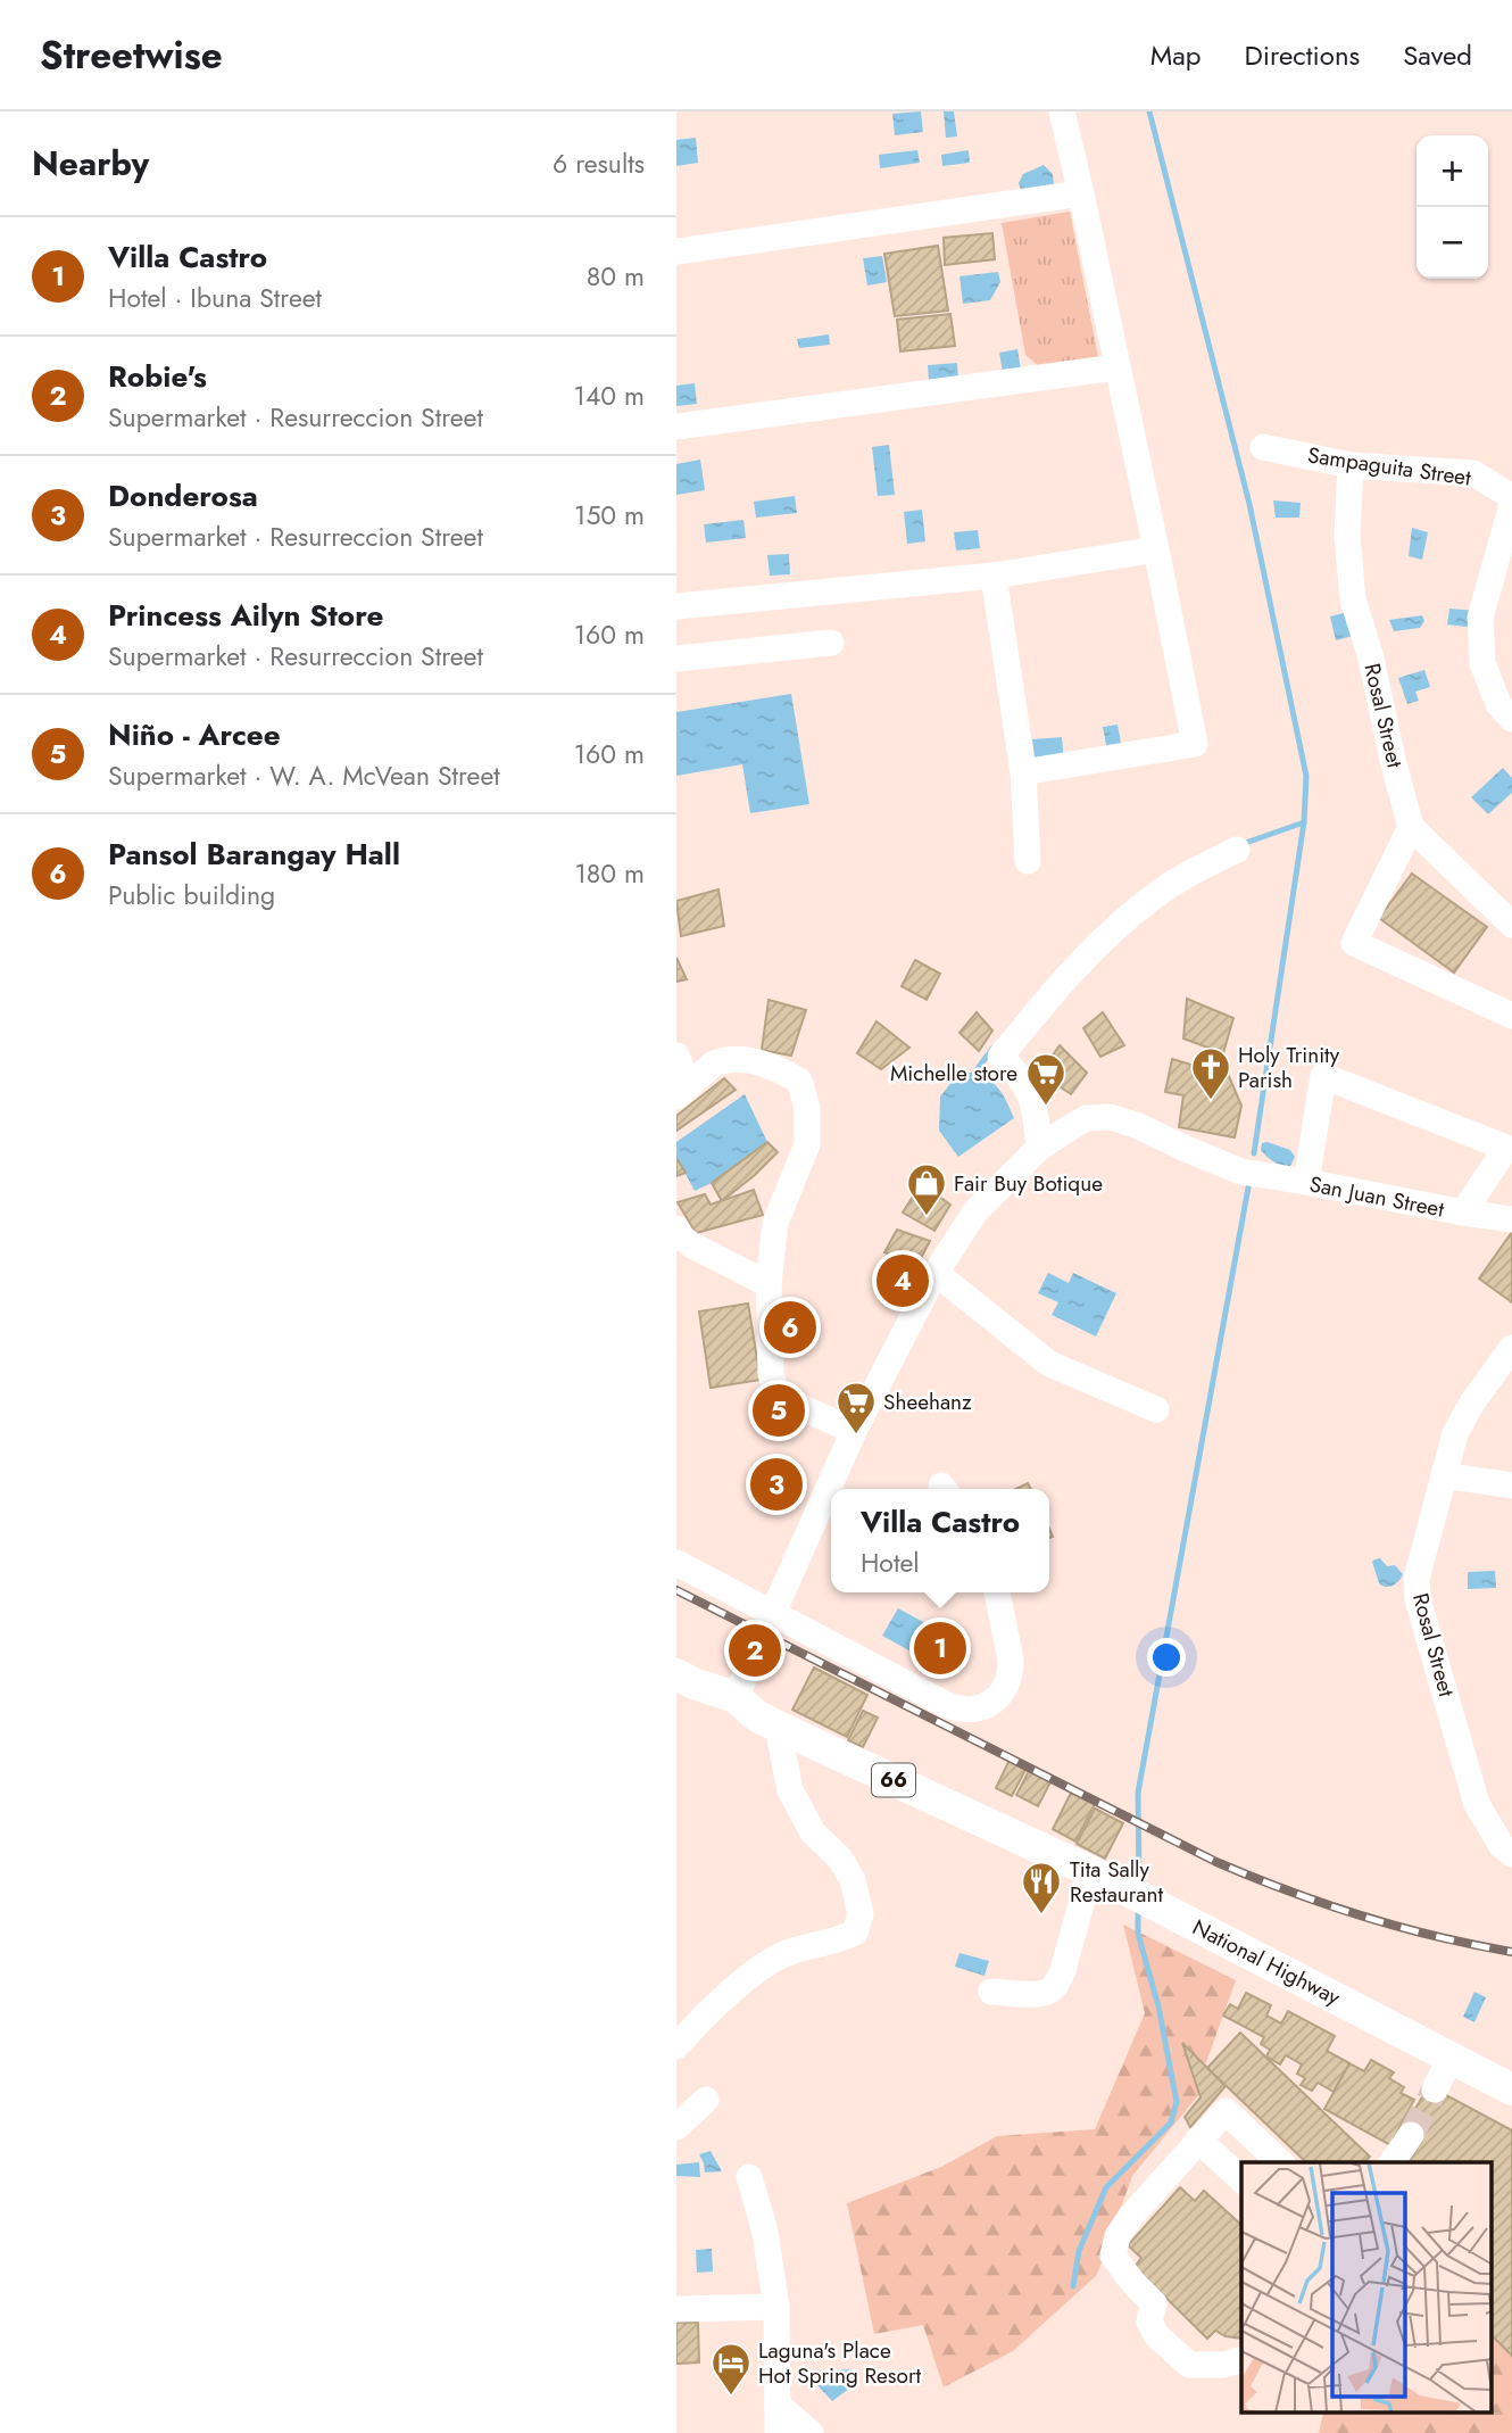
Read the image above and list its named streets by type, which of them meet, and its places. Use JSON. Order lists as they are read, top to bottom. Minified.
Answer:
{"streets":{"main road":["66","National Highway"],"street":["Sampaguita Street","Rosal Street","San Juan Street"]},"crossings":[["Sampaguita Street","Rosal Street"],["San Juan Street","National Highway"]],"places":{"church":["Holy Trinity Parish"],"supermarket":["Michelle store","Sheehanz"],"shop":["Fair Buy Botique"],"restaurant":["Tita Sally Restaurant"],"hotel":["Laguna's Place Hot Spring Resort"]},"page":{"header":"Streetwise","nav":["Map","Directions","Saved"],"heading":["Nearby","6 results"],"map_buttons":["+","−"],"list":[{"mark":"1","name":"Villa Castro","note":"Hotel · Ibuna Street","value":"80 m"},{"mark":"2","name":"Robie's","note":"Supermarket · Resurreccion Street","value":"140 m"},{"mark":"3","name":"Donderosa","note":"Supermarket · Resurreccion Street","value":"150 m"},{"mark":"4","name":"Princess Ailyn Store","note":"Supermarket · Resurreccion Street","value":"160 m"},{"mark":"5","name":"Niño - Arcee","note":"Supermarket · W. A. McVean Street","value":"160 m"},{"mark":"6","name":"Pansol Barangay Hall","note":"Public building","value":"180 m"}],"pins":["4","6","5","3","1","2"],"popup":["Villa Castro","Hotel"]}}
